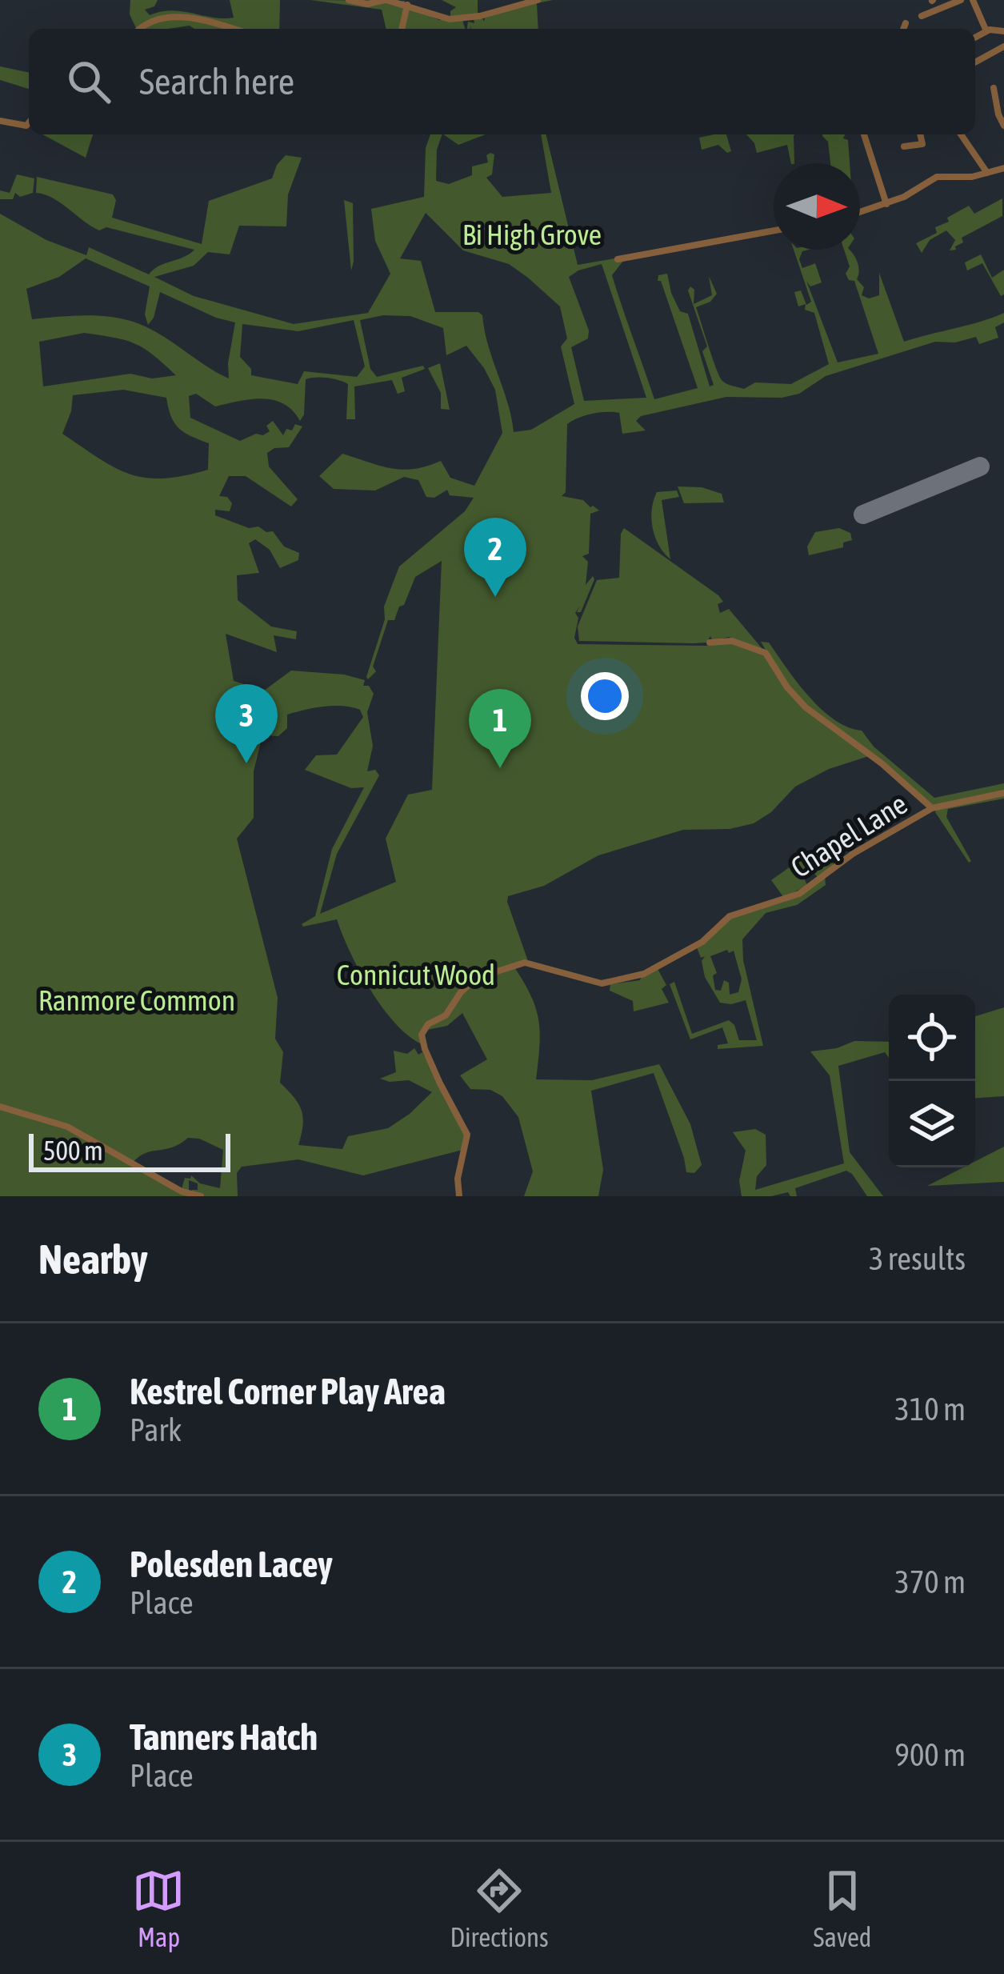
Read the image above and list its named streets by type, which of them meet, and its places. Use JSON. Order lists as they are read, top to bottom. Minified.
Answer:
{"streets":{"street":["Chapel Lane"]},"parks":["Bi High Grove","Connicut Wood","Ranmore Common"],"scale_bar":"500 m","north":"right","page":{"search":"Search here","pins":["2","3","1"],"scale":"500 m","heading":["Nearby","3 results"],"list":[{"mark":"1","name":"Kestrel Corner Play Area","note":"Park","value":"310 m"},{"mark":"2","name":"Polesden Lacey","note":"Place","value":"370 m"},{"mark":"3","name":"Tanners Hatch","note":"Place","value":"900 m"}],"nav":["Map","Directions","Saved"]}}
